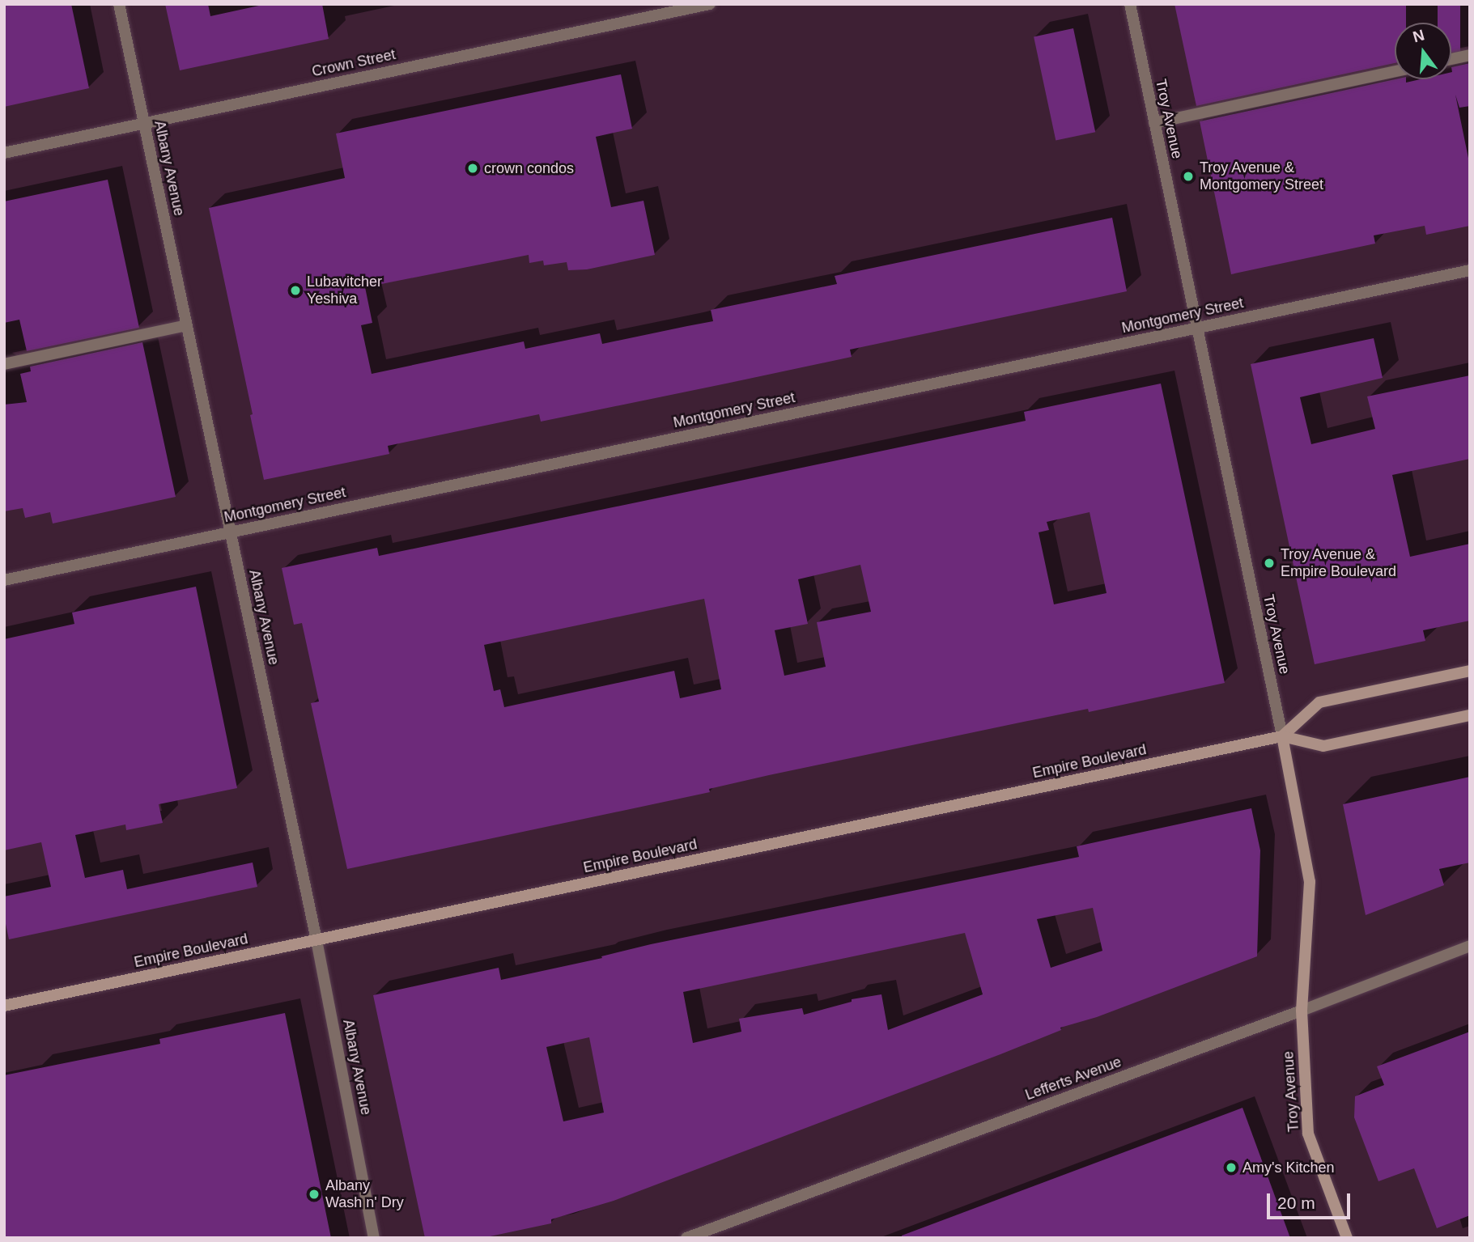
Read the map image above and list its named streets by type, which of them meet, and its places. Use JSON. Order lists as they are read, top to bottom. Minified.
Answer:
{"streets":{"main road":["Troy Avenue","Empire Boulevard"],"street":["Crown Street","Albany Avenue","Montgomery Street","Lefferts Avenue"]},"crossings":[["Crown Street","Albany Avenue"],["Troy Avenue","Montgomery Street"],["Troy Avenue","Empire Boulevard"],["Troy Avenue","Lefferts Avenue"],["Albany Avenue","Montgomery Street"],["Albany Avenue","Empire Boulevard"]],"places":["crown condos","Troy Avenue & Montgomery Street","Lubavitcher Yeshiva","Troy Avenue & Empire Boulevard","Amy's Kitchen","Albany Wash n' Dry"],"scale_bar":"20 m","north":"top"}
